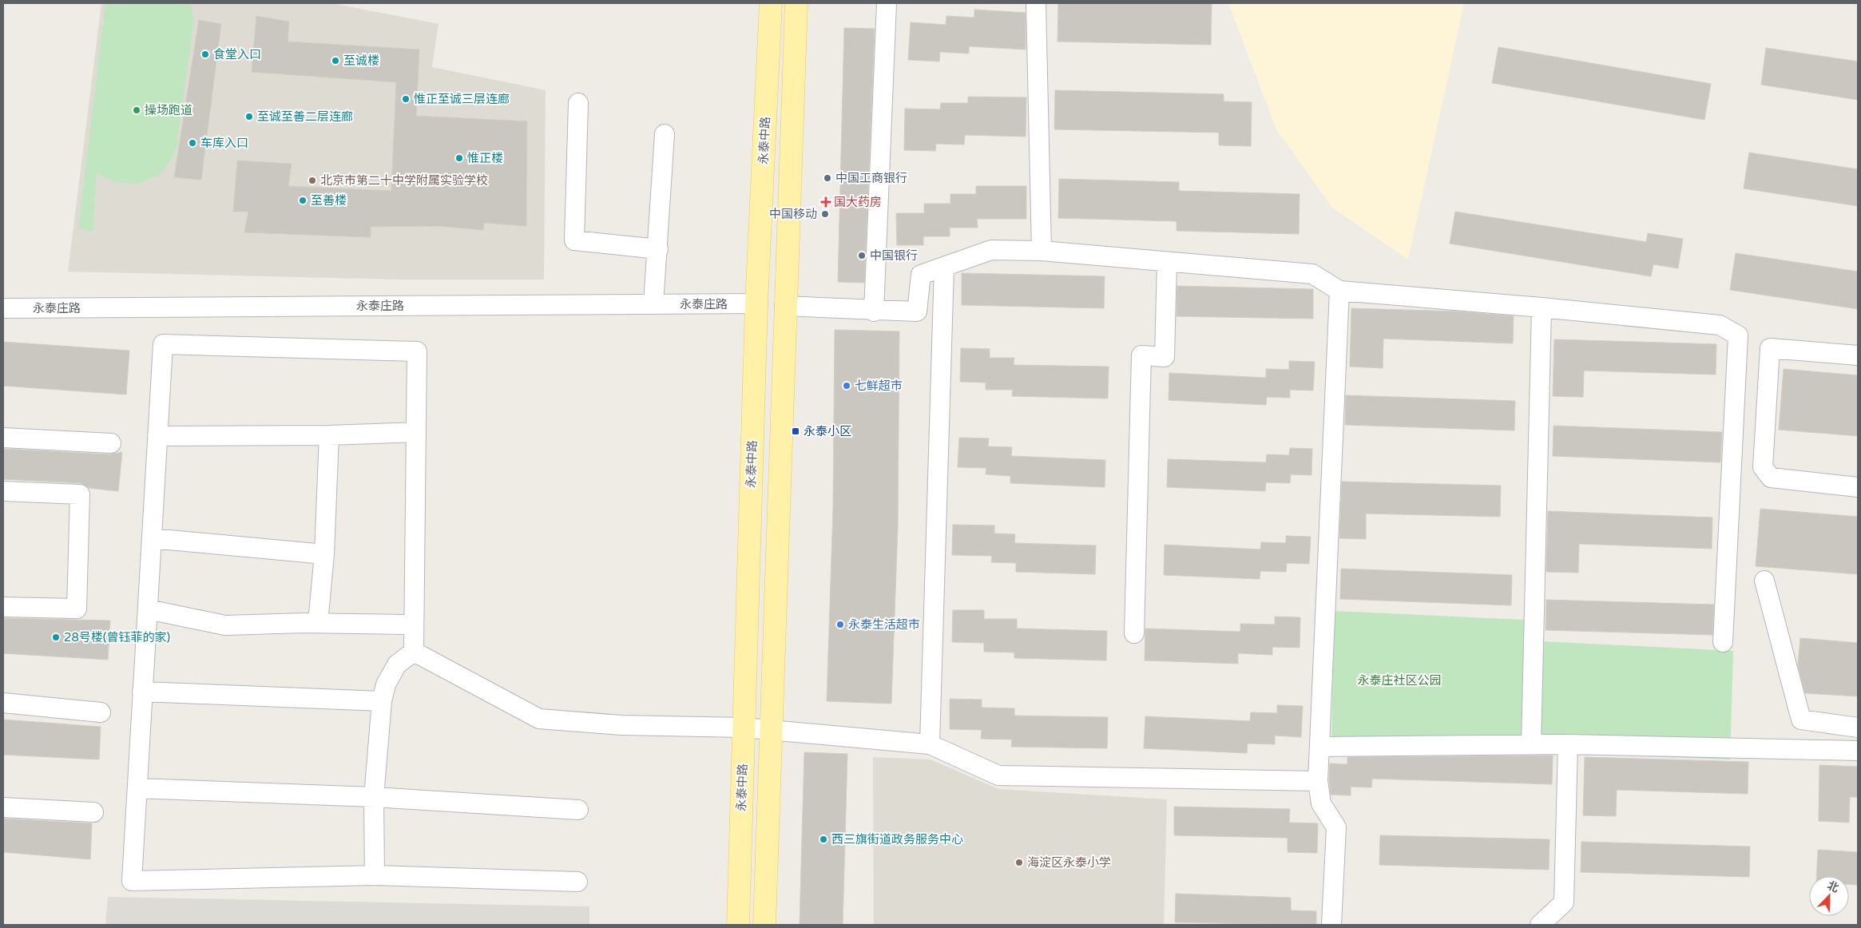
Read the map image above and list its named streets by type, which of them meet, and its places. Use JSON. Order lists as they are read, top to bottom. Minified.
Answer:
{"streets":{"main road":["永泰中路"],"street":["永泰庄路"]},"crossings":[["永泰中路","永泰庄路"]],"parks":["永泰庄社区公园"],"places":{"other":["食堂入口","至诚楼","惟正至诚三层连廊","操场跑道","至诚至善二层连廊","车库入口","惟正楼","中国工商银行","北京市第二十中学附属实验学校","至善楼","中国移动","中国银行","七鲜超市","永泰生活超市","28号楼(曾钰菲的家)","西三旗街道政务服务中心","海淀区永泰小学"],"health":["国大药房"],"transit":["永泰小区"]},"north":"top right"}
